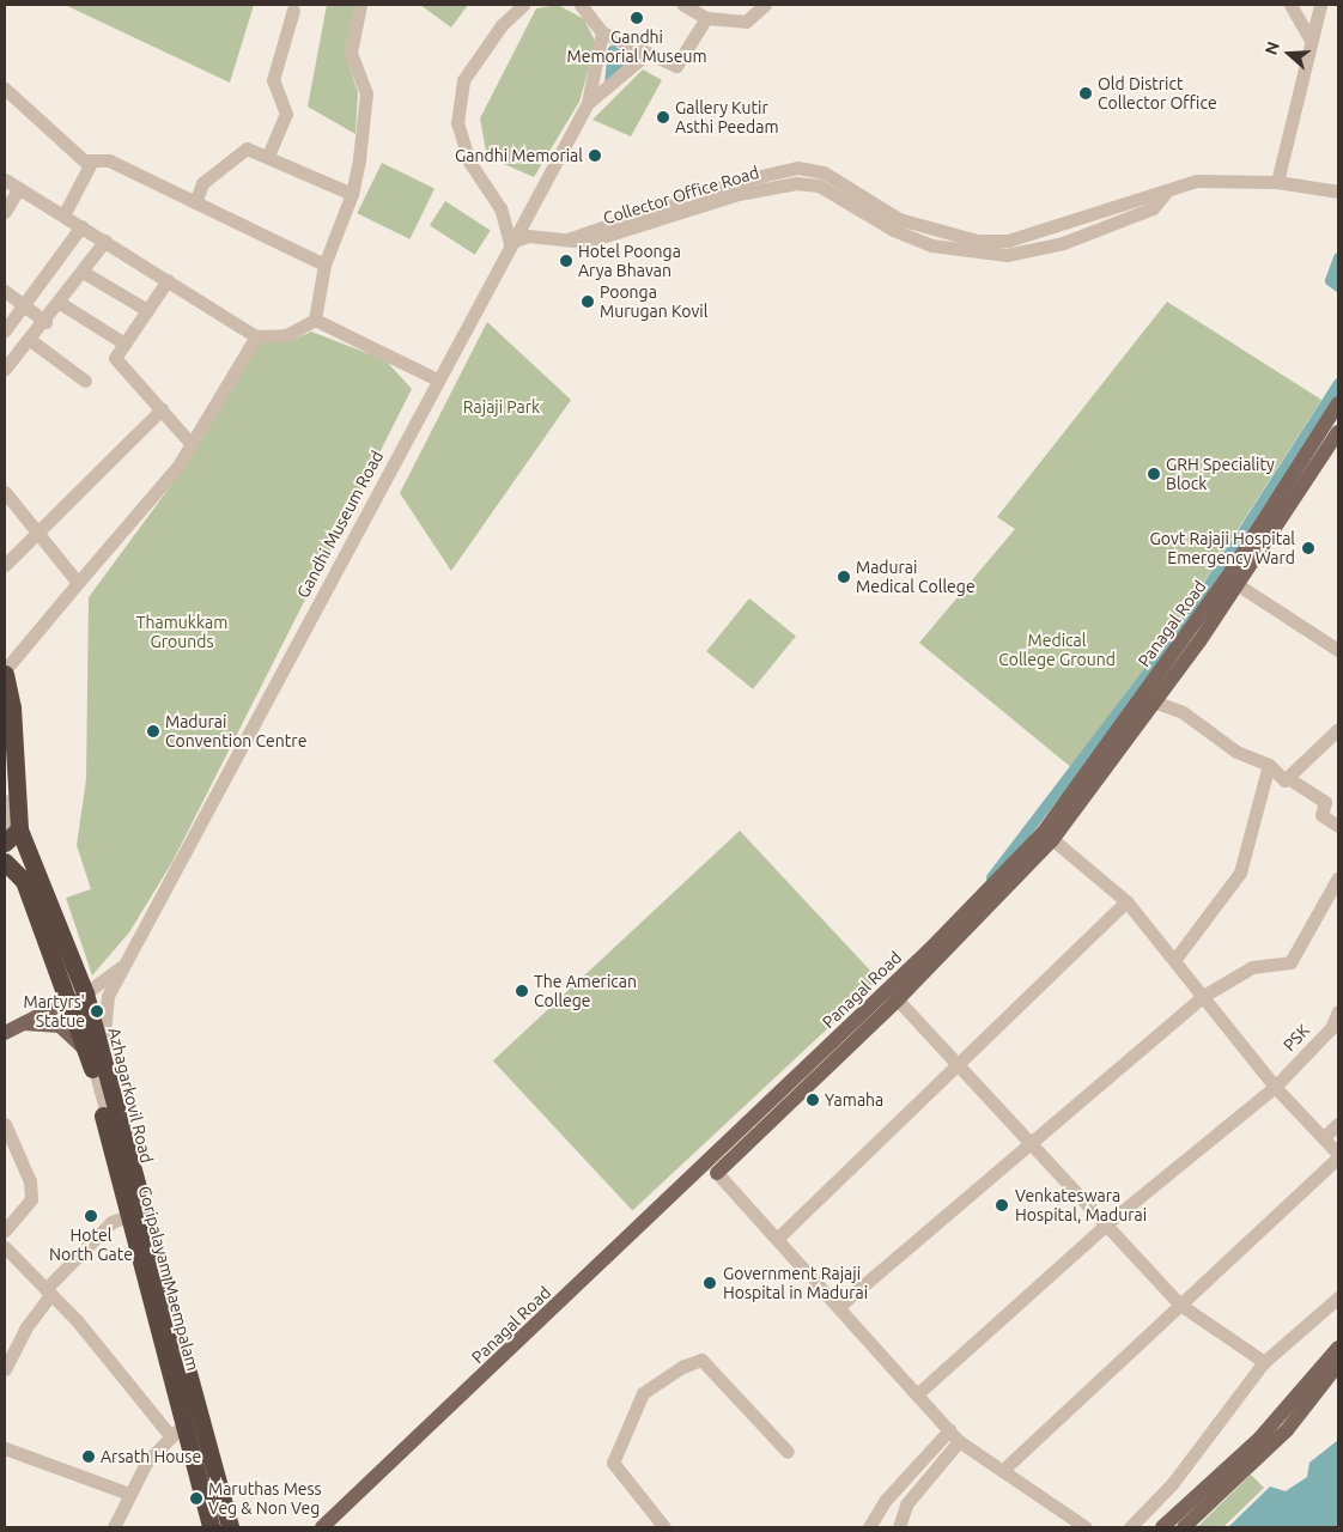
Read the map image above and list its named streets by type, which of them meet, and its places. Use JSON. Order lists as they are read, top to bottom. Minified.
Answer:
{"streets":{"highway":["Azhagarkovil Road"],"main road":["Panagal Road"],"street":["Collector Office Road","Gandhi Museum Road","PSK","Goripalayam Maempalam"]},"crossings":[["Collector Office Road","Gandhi Museum Road"],["Gandhi Museum Road","Azhagarkovil Road"]],"parks":["Rajaji Park","Thamukkam Grounds","Medical College Ground"],"places":["Gandhi Memorial Museum","Old District Collector Office","Gallery Kutir Asthi Peedam","Gandhi Memorial","Hotel Poonga Arya Bhavan","Poonga Murugan Kovil","GRH Speciality Block","Govt Rajaji Hospital Emergency Ward","Madurai Medical College","Madurai Convention Centre","The American College","Martyrs' Statue","Yamaha","Venkateswara Hospital, Madurai","Hotel North Gate","Government Rajaji Hospital in Madurai","Arsath House","Maruthas Mess Veg & Non Veg"],"north":"left"}
